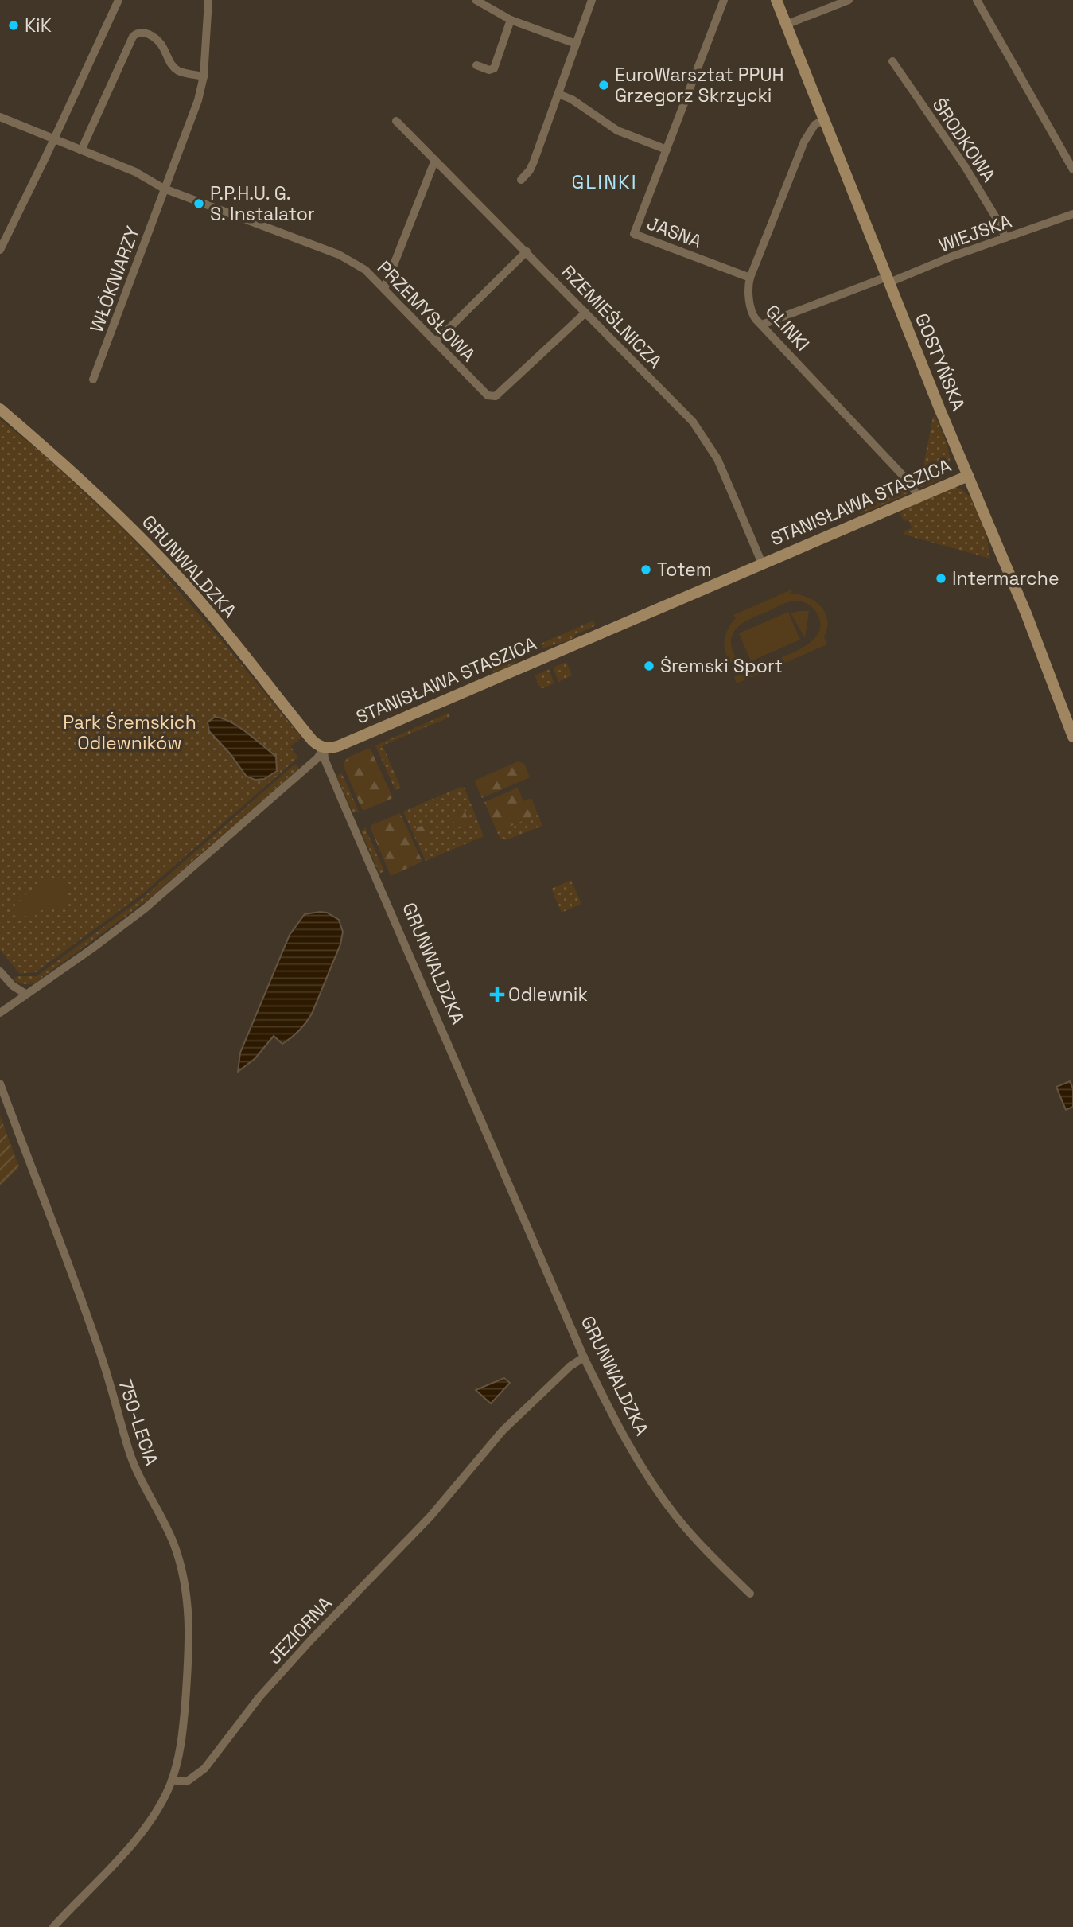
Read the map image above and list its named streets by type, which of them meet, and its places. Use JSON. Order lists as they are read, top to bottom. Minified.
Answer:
{"streets":{"main road":["GOSTYŃSKA","STANISŁAWA STASZICA","GRUNWALDZKA"],"street":["ŚRODKOWA","JASNA","WIEJSKA","WŁÓKNIARZY","PRZEMYSŁOWA","RZEMIEŚLNICZA","GLINKI","750-LECIA","JEZIORNA"]},"crossings":[["ŚRODKOWA","WIEJSKA"],["JASNA","GLINKI"],["WIEJSKA","GLINKI"],["WIEJSKA","GOSTYŃSKA"],["WŁÓKNIARZY","PRZEMYSŁOWA"],["PRZEMYSŁOWA","RZEMIEŚLNICZA"],["RZEMIEŚLNICZA","STANISŁAWA STASZICA"],["GLINKI","GOSTYŃSKA"],["GLINKI","STANISŁAWA STASZICA"],["GOSTYŃSKA","STANISŁAWA STASZICA"],["STANISŁAWA STASZICA","GRUNWALDZKA"],["GRUNWALDZKA","JEZIORNA"],["750-LECIA","JEZIORNA"]],"districts":["GLINKI"],"parks":["Park Śremskich Odlewników"],"places":{"other":["KiK","EuroWarsztat PPUH Grzegorz Skrzycki","P.P.H.U. G. S. Instalator","Totem","Intermarche","Śremski Sport"],"health":["Odlewnik"]}}
